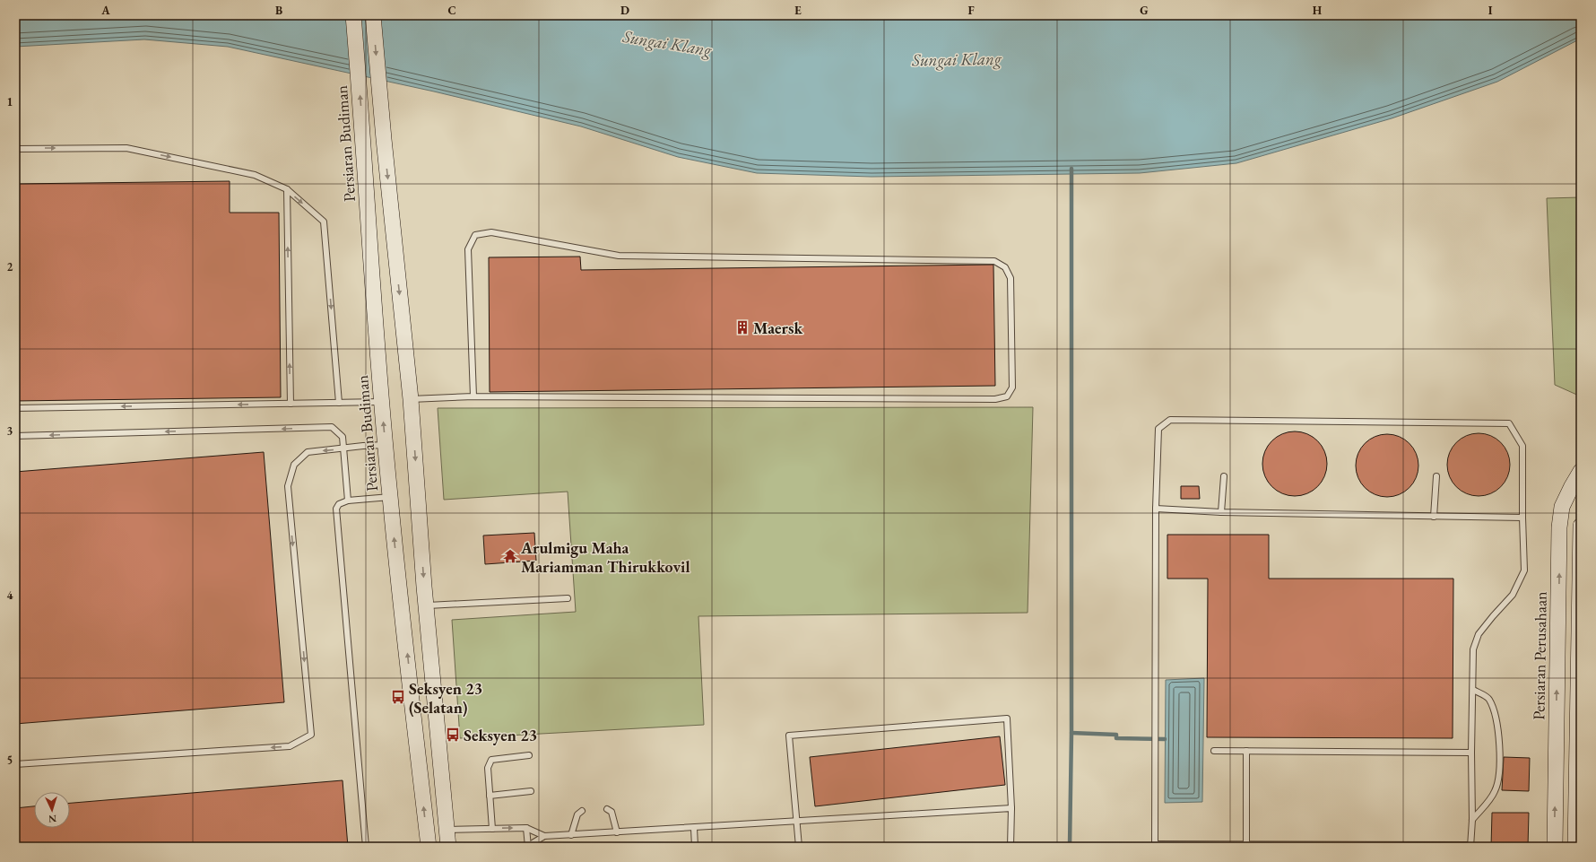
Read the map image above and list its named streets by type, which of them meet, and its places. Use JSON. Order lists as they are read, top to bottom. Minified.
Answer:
{"streets":{"main road":["Persiaran Budiman","Persiaran Perusahaan"]},"water":["Sungai Klang"],"places":{"building":["Maersk"],"temple":["Arulmigu Maha Mariamman Thirukkovil"],"bus stop":["Seksyen 23 (Selatan)","Seksyen 23"]},"north":"bottom","grid":{"columns":["A","B","C","D","E","F","G","H","I"],"rows":["1","2","3","4","5"]}}
